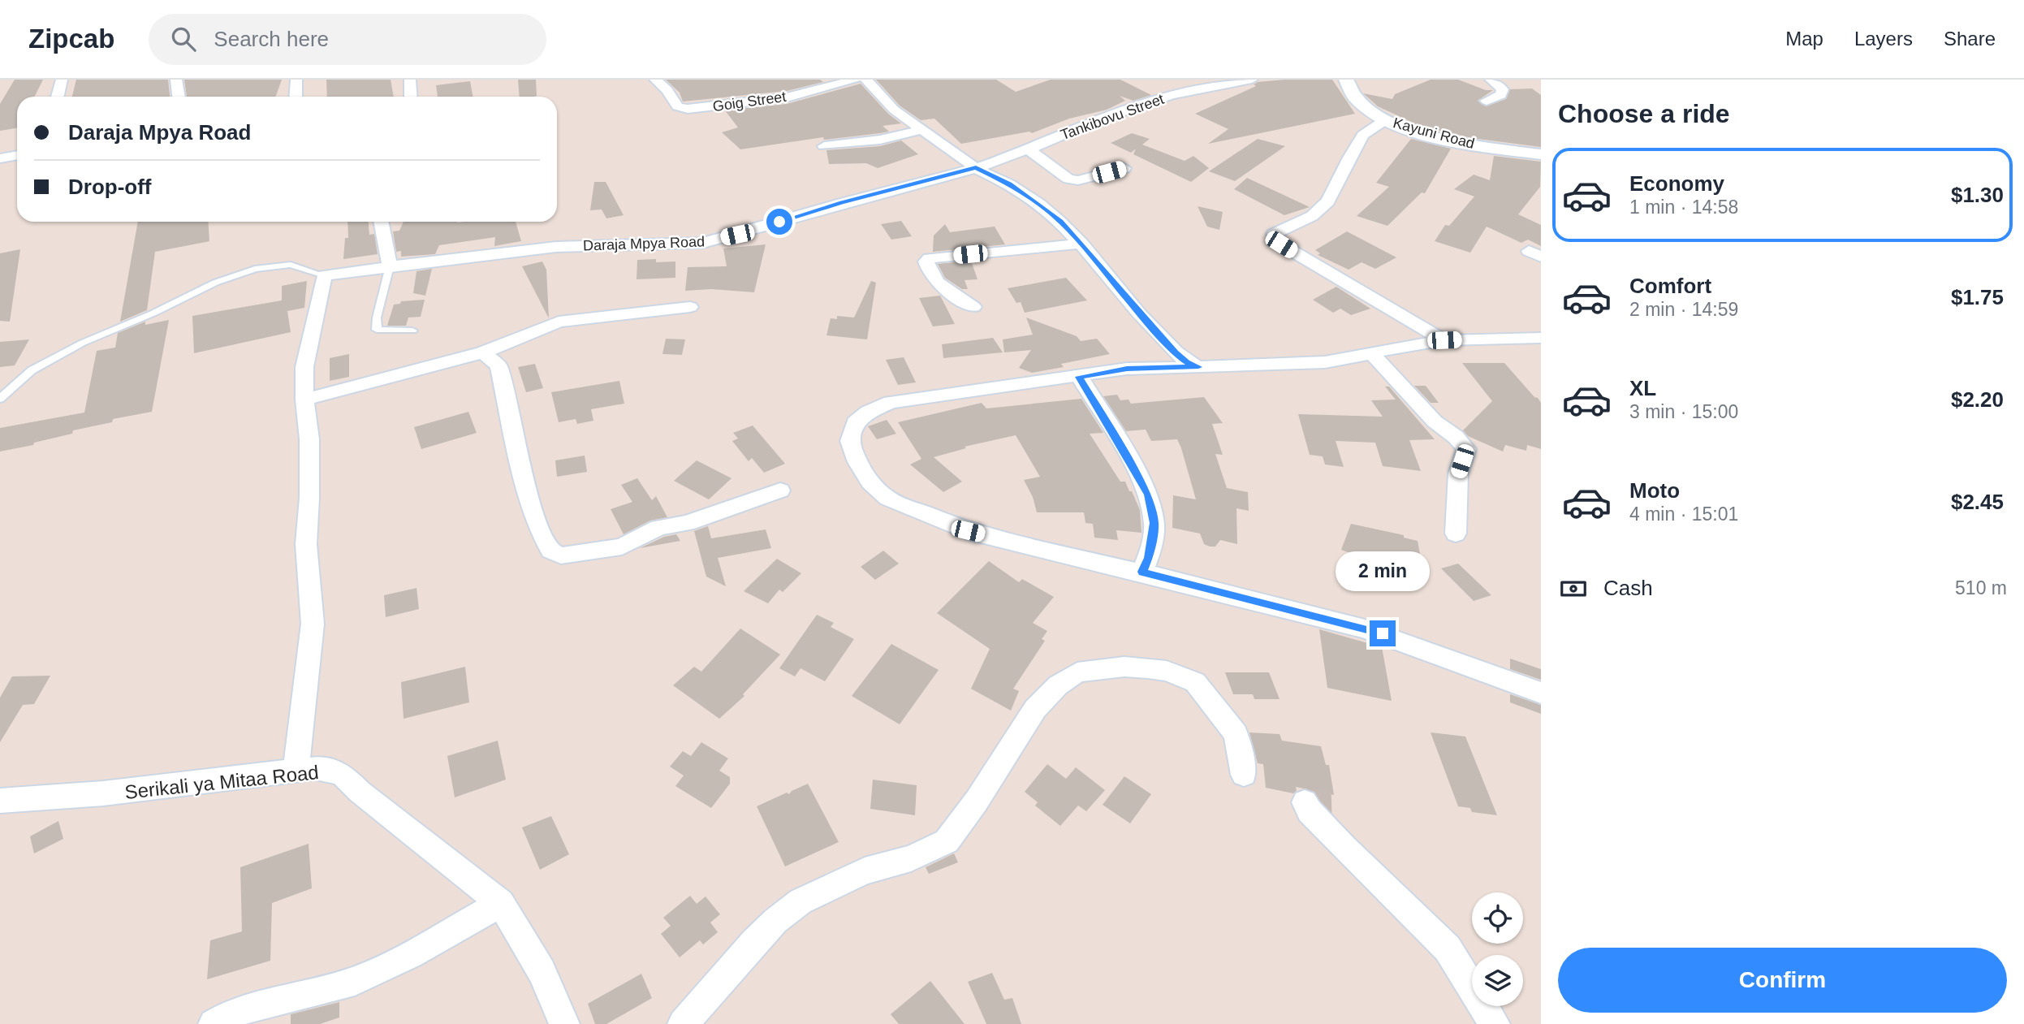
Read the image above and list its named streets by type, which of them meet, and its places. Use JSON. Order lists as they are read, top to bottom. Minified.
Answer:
{"streets":{"street":["Goig Street","Tankibovu Street","Kayuni Road","Daraja Mpya Road","Serikali ya Mitaa Road"]},"crossings":[["Tankibovu Street","Daraja Mpya Road"]],"page":{"header":"Zipcab","search":"Search here","nav":["Map","Layers","Share"],"heading":"Choose a ride","banner":["Daraja Mpya Road","Drop-off"],"list":[{"name":"Economy","note":"1 min · 14:58","value":"$1.30"},{"name":"Comfort","note":"2 min · 14:59","value":"$1.75"},{"name":"XL","note":"3 min · 15:00","value":"$2.20"},{"name":"Moto","note":"4 min · 15:01","value":"$2.45"}],"bubble":"2 min","pay":["Cash","510 m"],"buttons":"Confirm"}}
